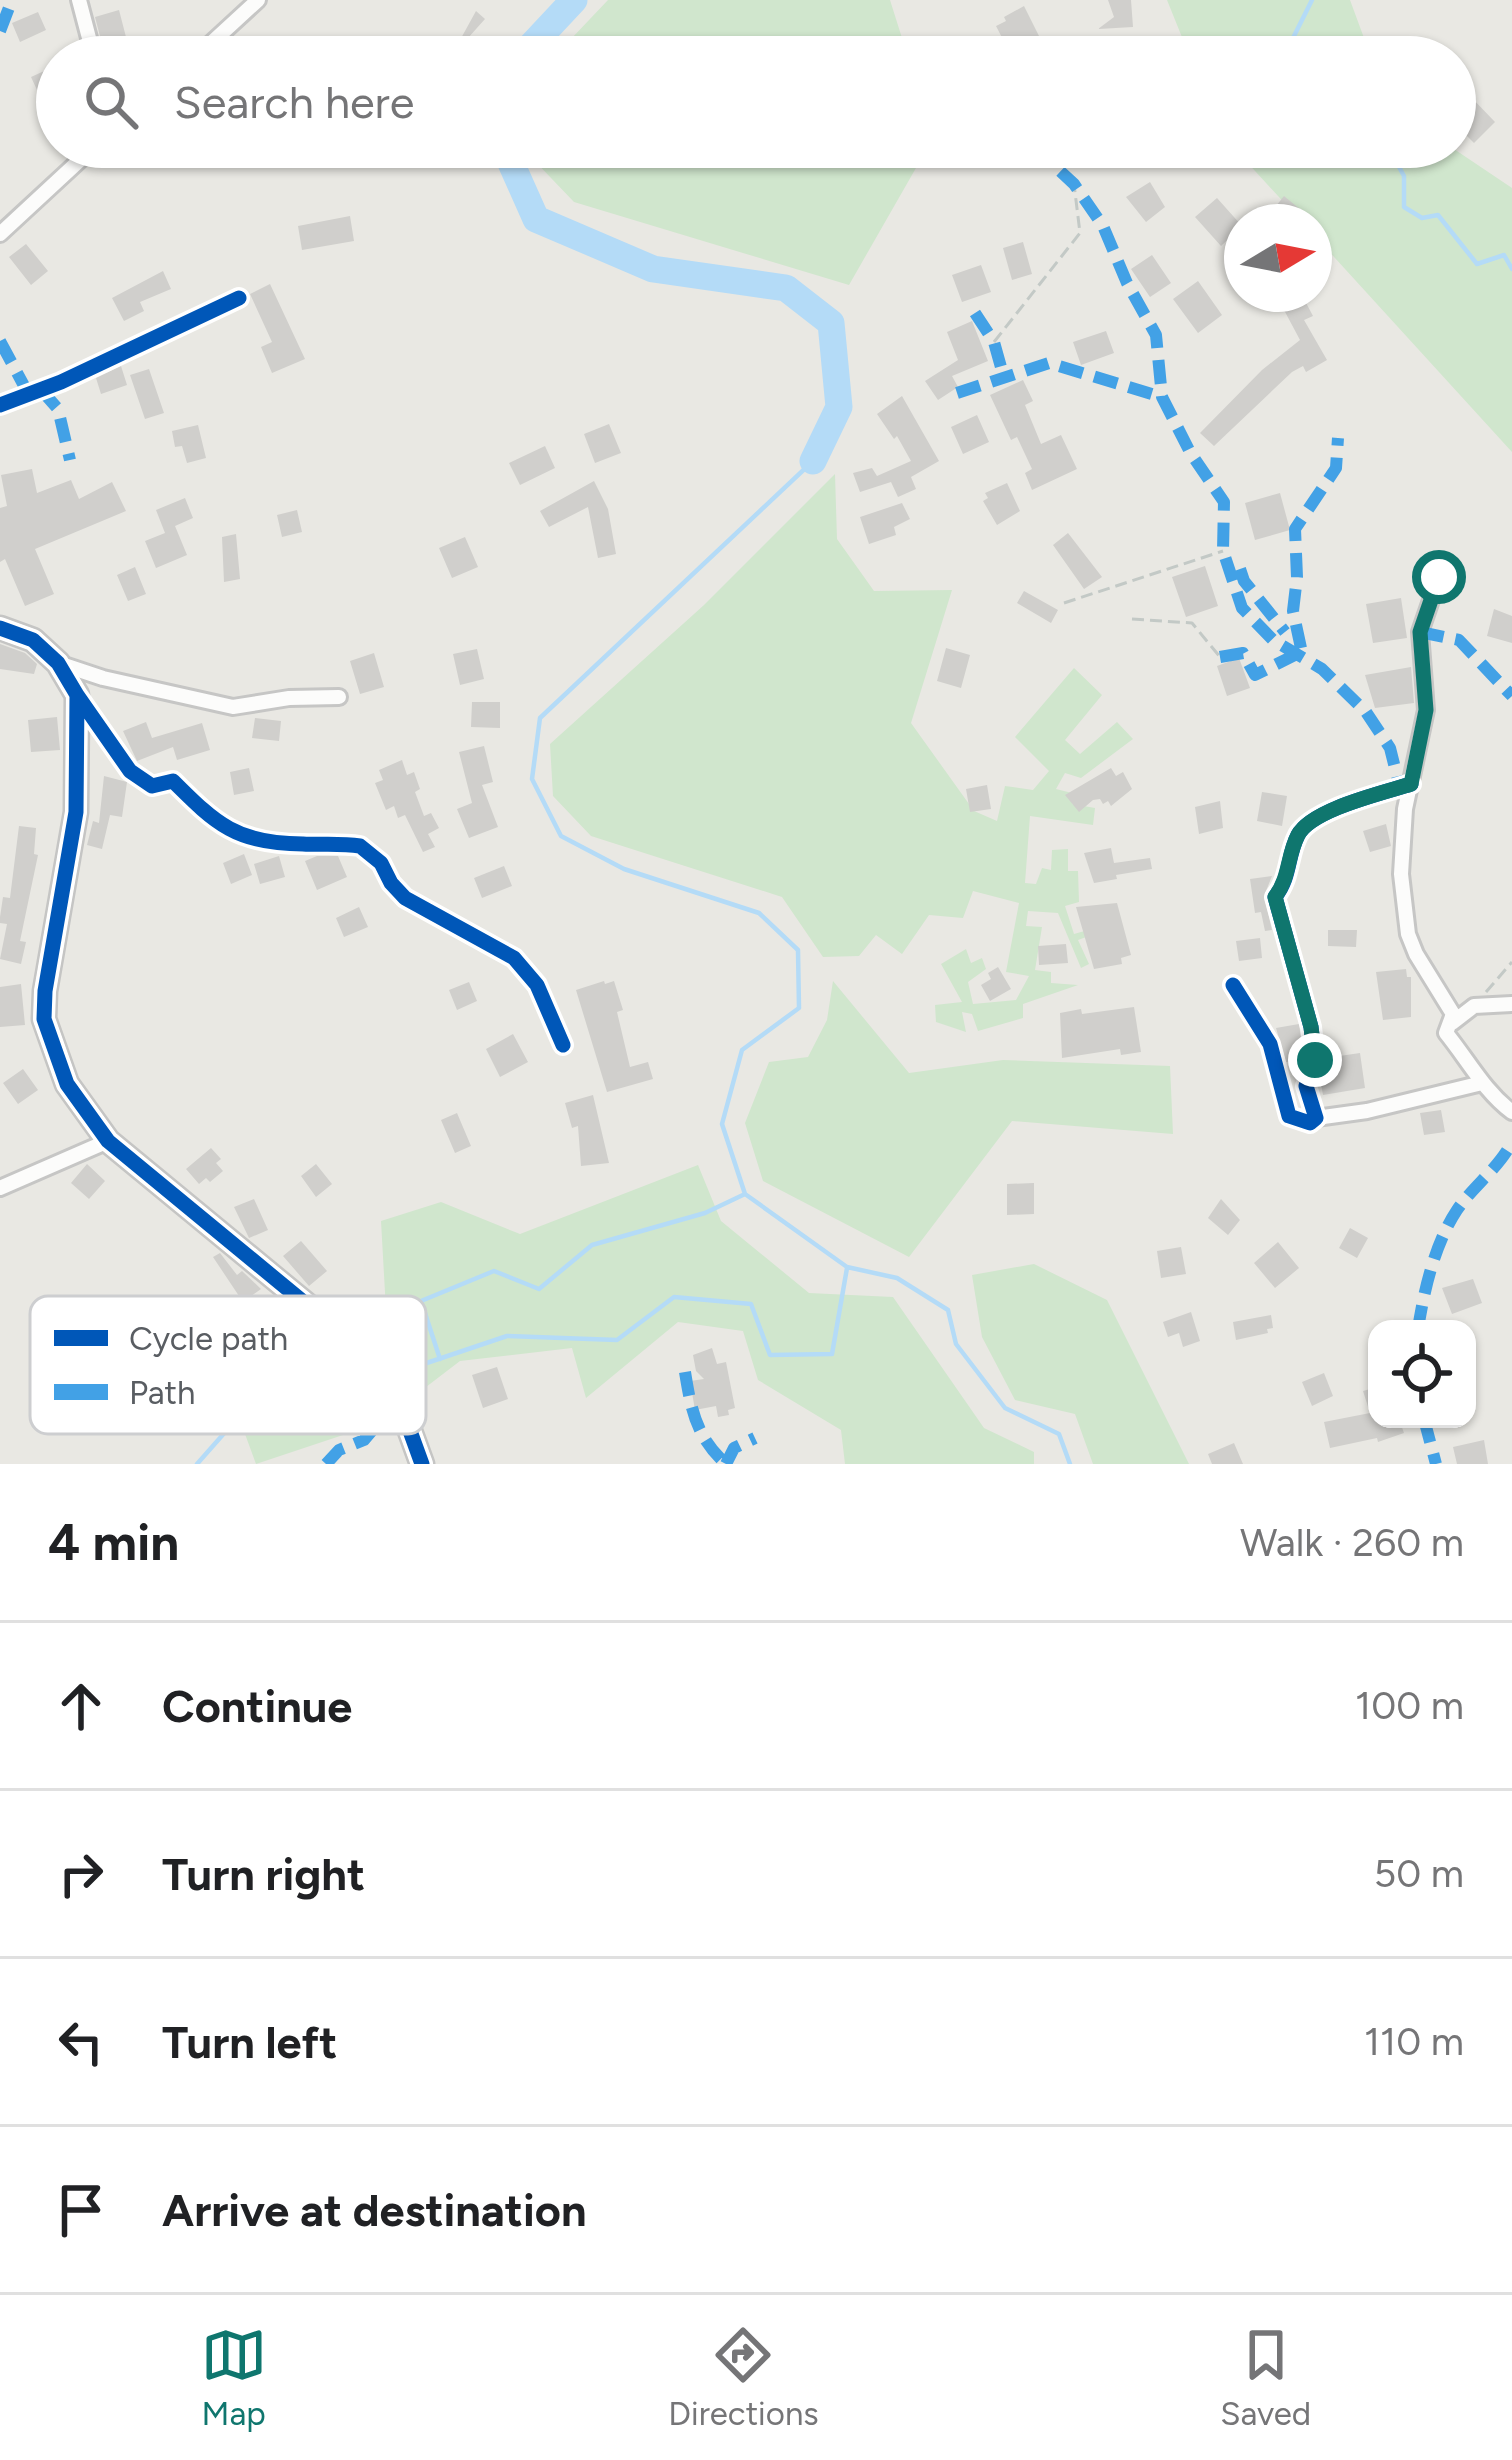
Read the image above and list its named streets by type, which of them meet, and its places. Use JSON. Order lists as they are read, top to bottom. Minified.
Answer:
{"legend":["Cycle path","Path"],"north":"right","page":{"search":"Search here","heading":["4 min","Walk · 260 m"],"list":[["Continue","100 m"],["Turn right","50 m"],["Turn left","110 m"],"Arrive at destination"],"nav":["Map","Directions","Saved"]}}
